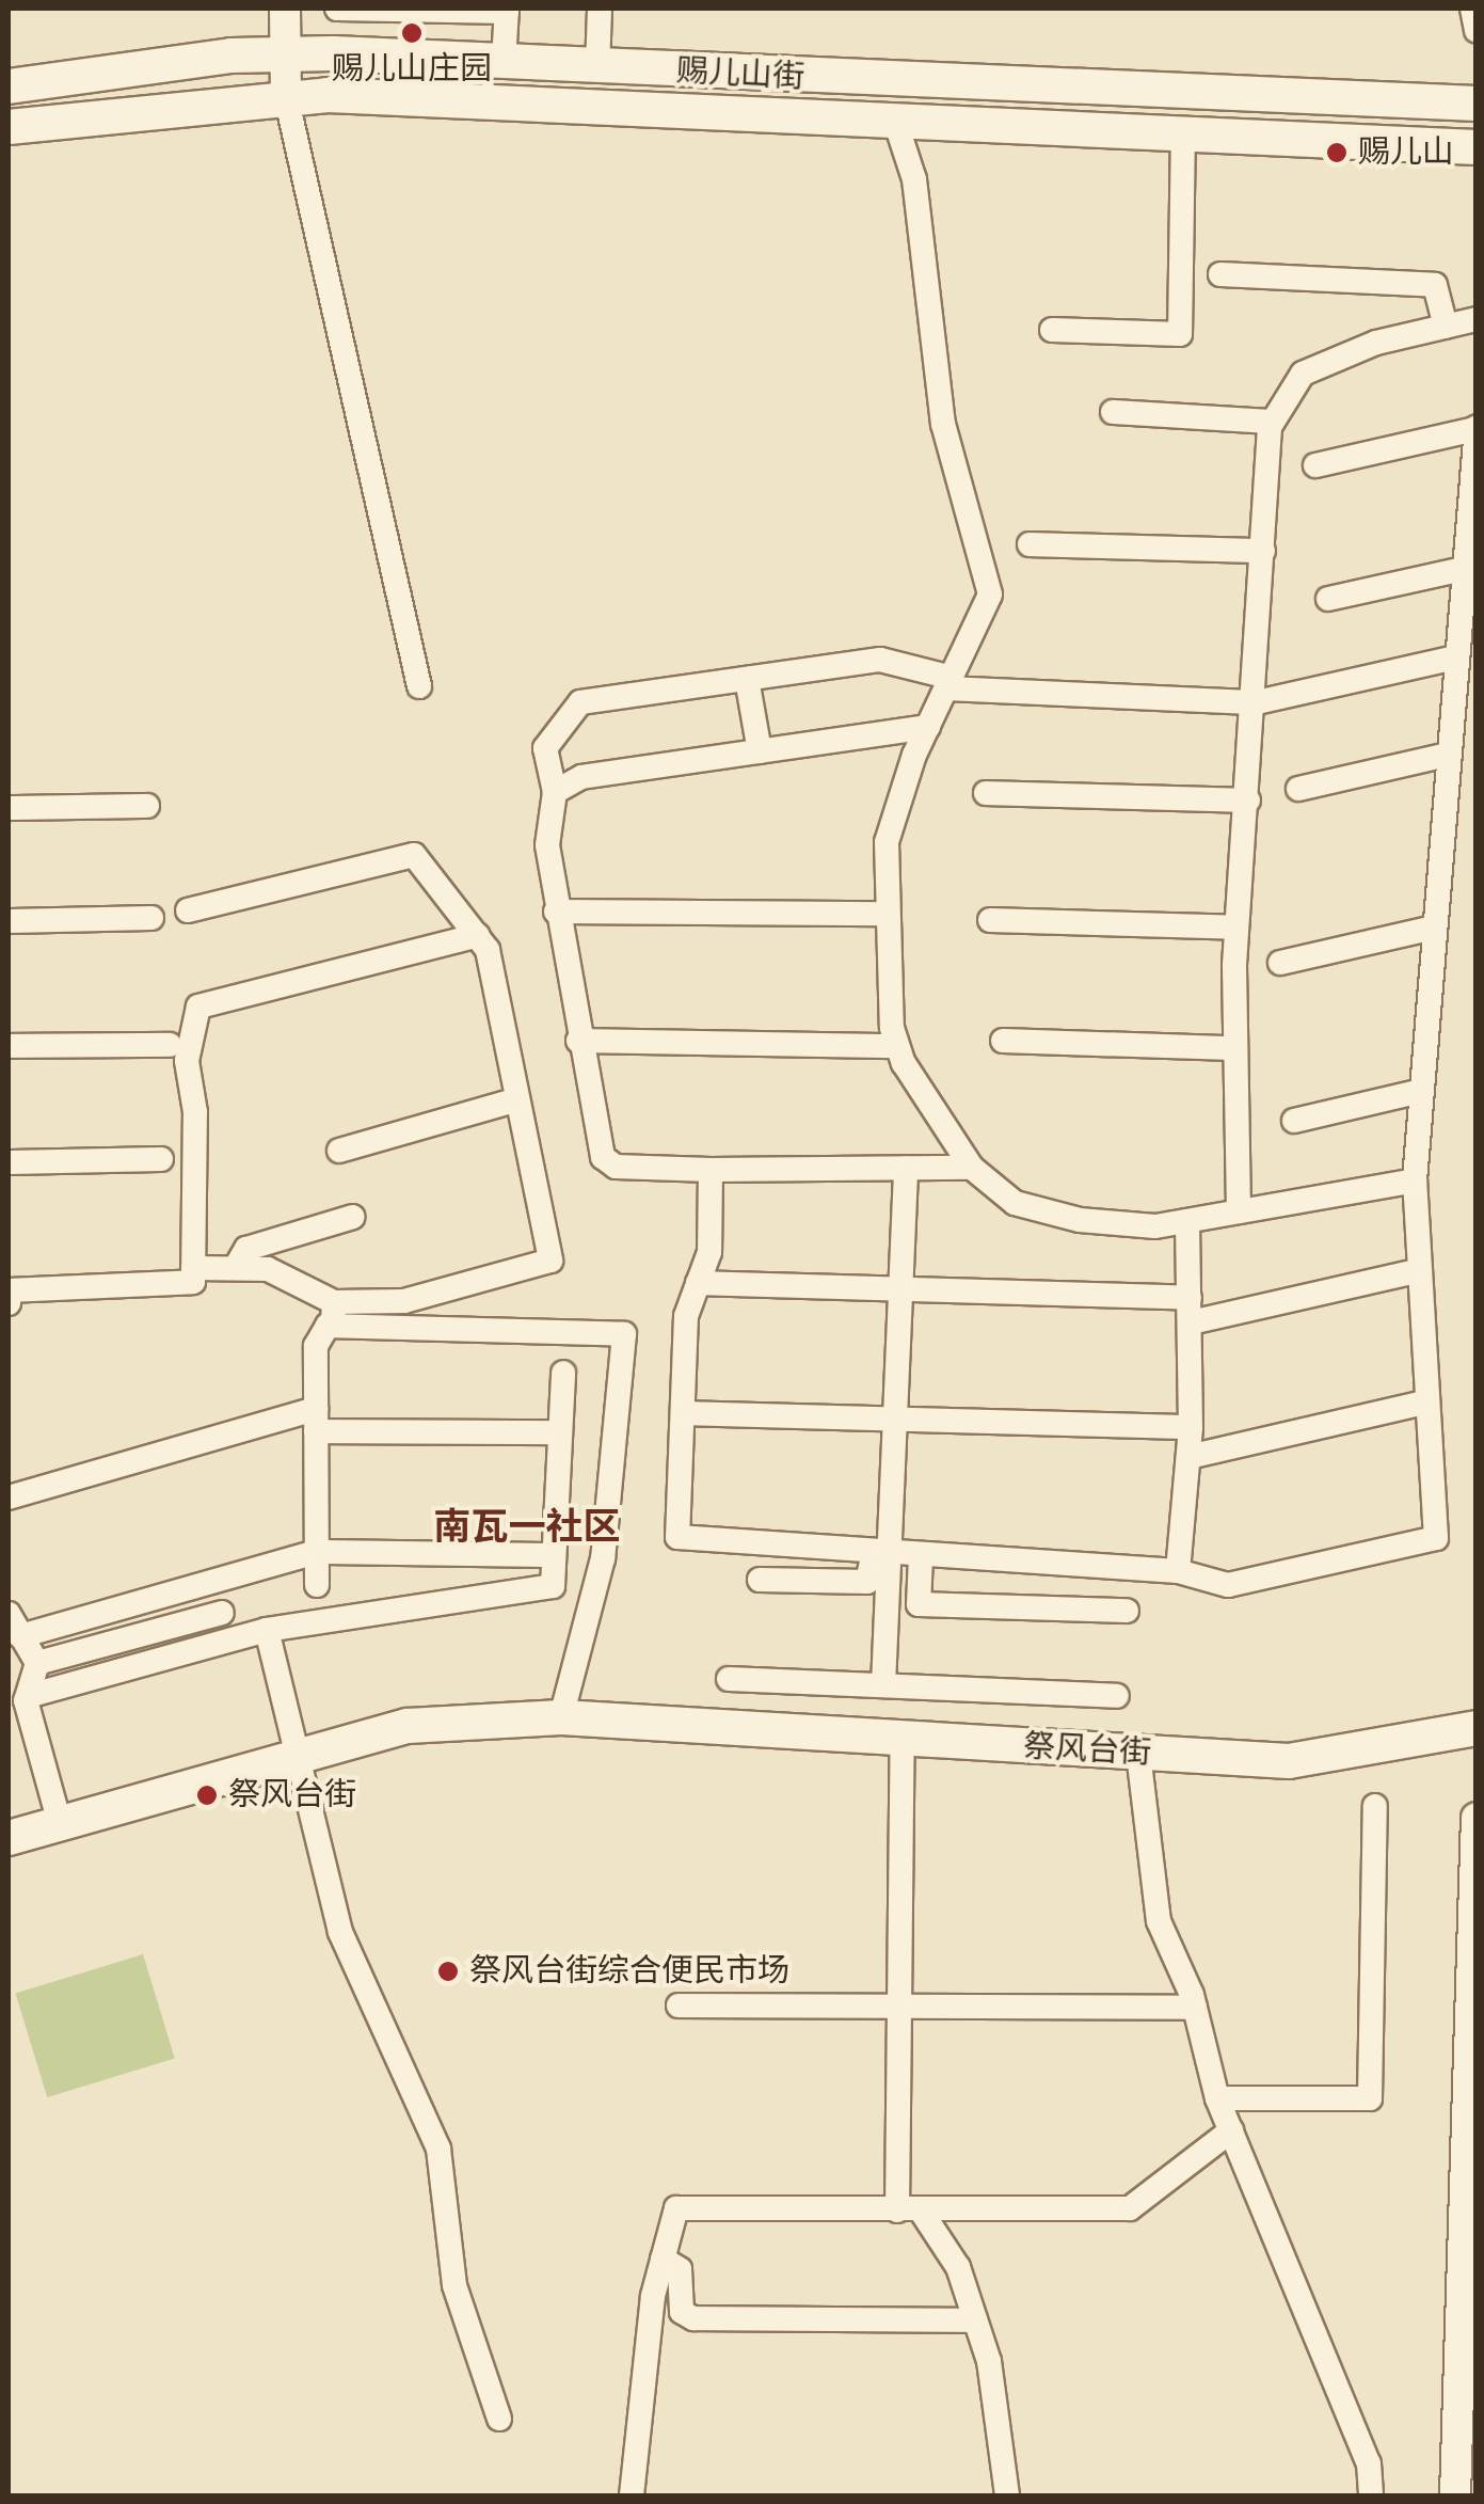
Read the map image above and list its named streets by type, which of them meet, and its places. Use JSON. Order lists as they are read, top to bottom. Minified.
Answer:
{"streets":{"main road":["赐儿山街","祭风台街"]},"districts":["南瓦一社区"],"places":["赐儿山庄园","赐儿山","祭风台街","祭风台街综合便民市场"]}
